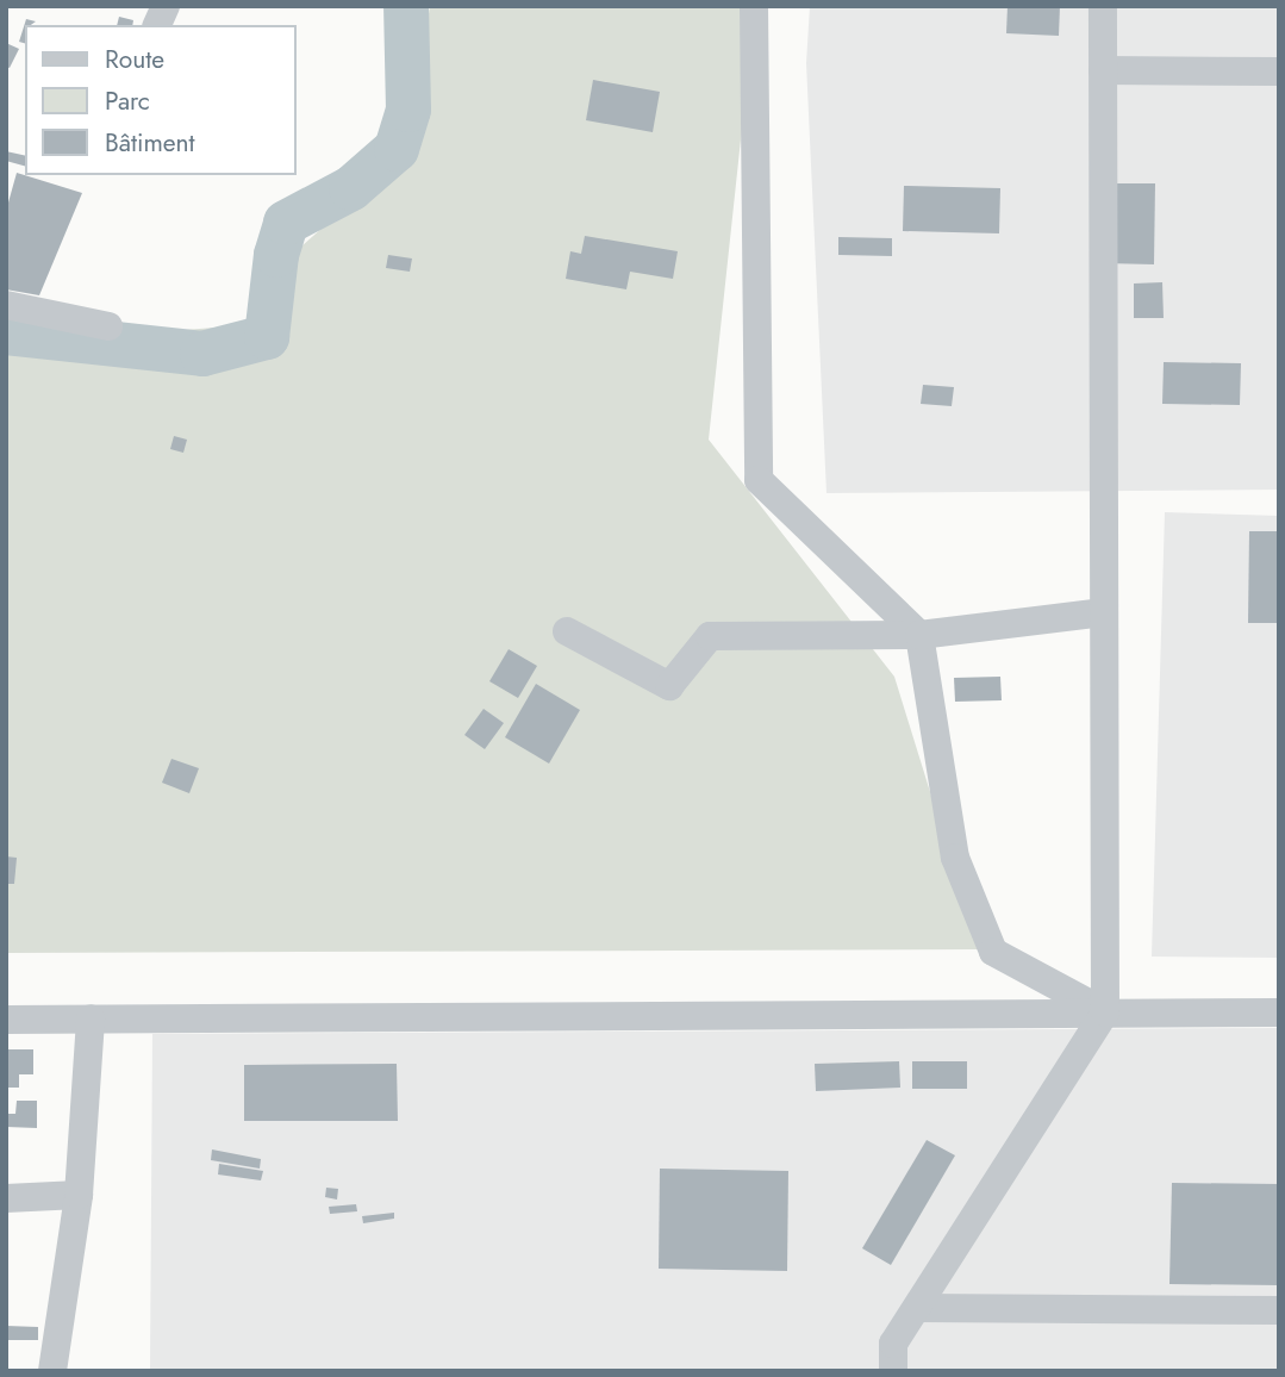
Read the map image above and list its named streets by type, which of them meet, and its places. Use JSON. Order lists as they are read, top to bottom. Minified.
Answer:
{"legend":["Route","Parc","Bâtiment"]}
